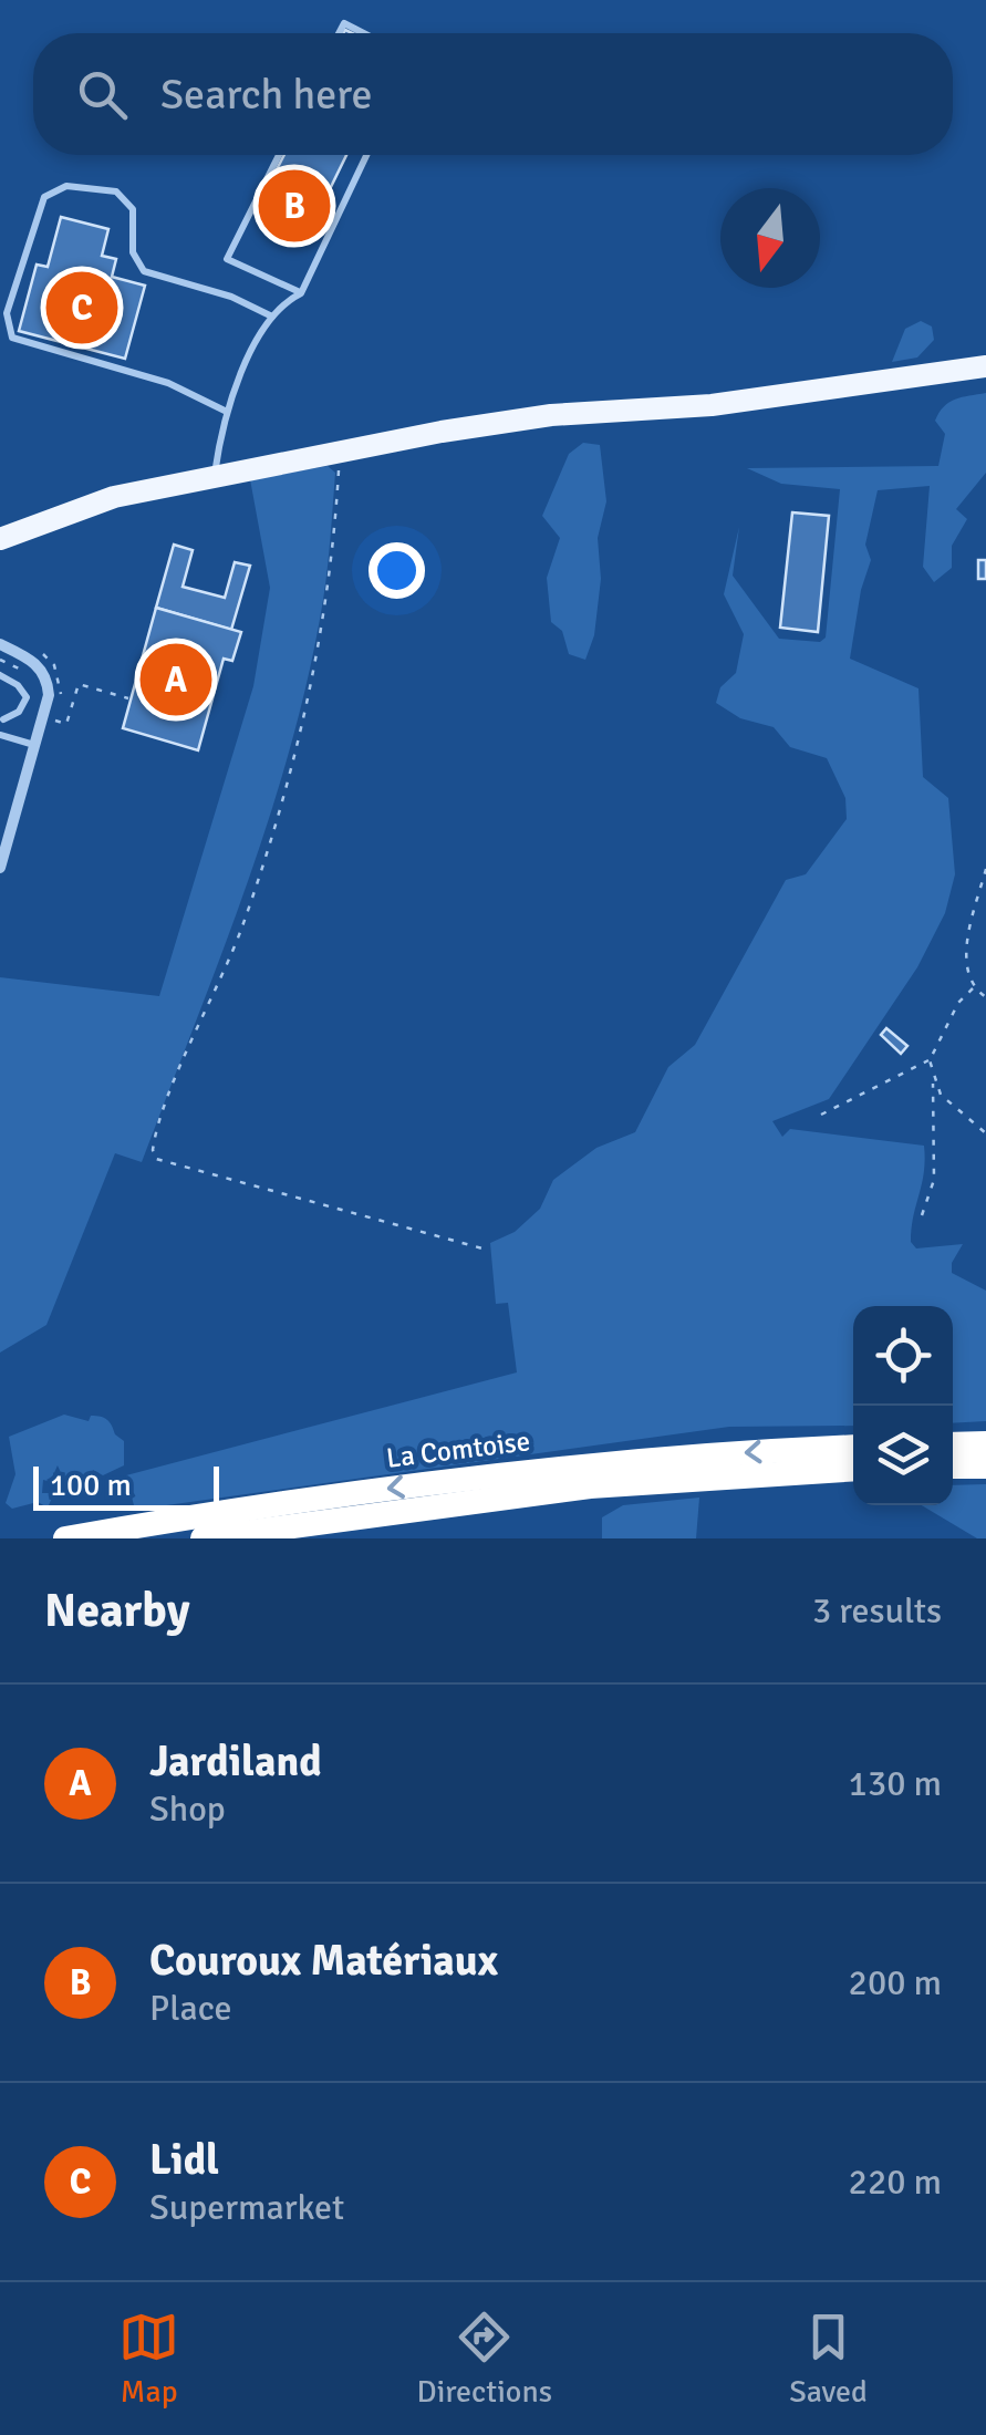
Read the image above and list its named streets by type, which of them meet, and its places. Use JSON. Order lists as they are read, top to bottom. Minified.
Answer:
{"streets":{"highway":["La Comtoise"]},"scale_bar":"100 m","north":"bottom","page":{"search":"Search here","pins":["B","C","A"],"scale":"100 m","heading":["Nearby","3 results"],"list":[{"mark":"A","name":"Jardiland","note":"Shop","value":"130 m"},{"mark":"B","name":"Couroux Matériaux","note":"Place","value":"200 m"},{"mark":"C","name":"Lidl","note":"Supermarket","value":"220 m"}],"nav":["Map","Directions","Saved"]}}
